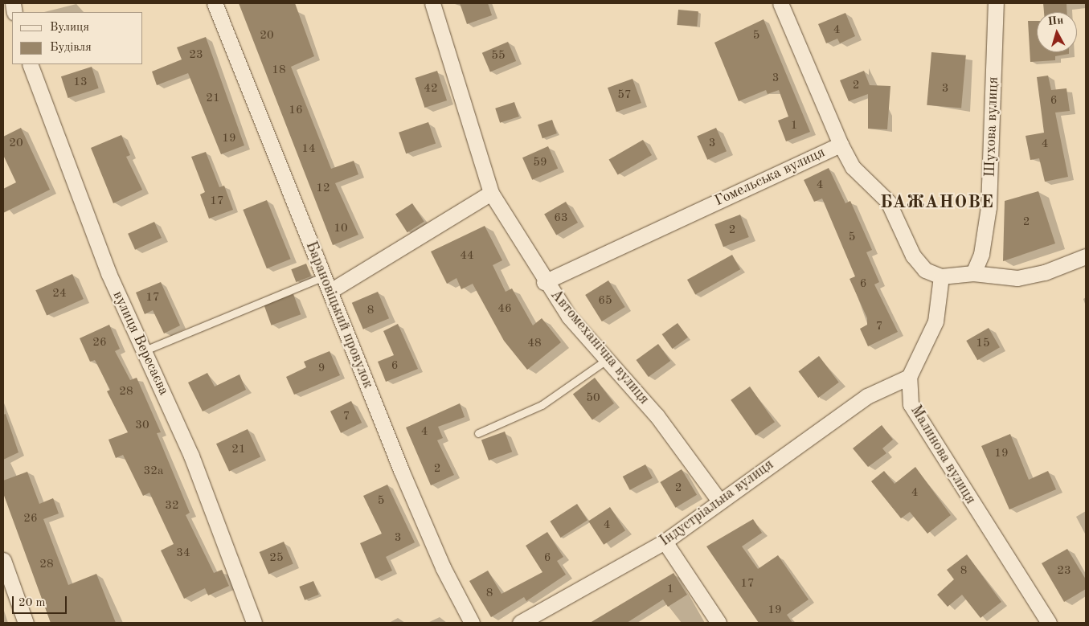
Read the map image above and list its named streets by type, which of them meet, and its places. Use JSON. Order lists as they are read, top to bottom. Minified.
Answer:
{"streets":{"street":["Шухова вулиця","Гомельська вулиця","Барановіцький провулок","вулиця Вересаєва","Автомеханічна вулиця","Малинова вулиця","Індустріальна вулиця"]},"crossings":[["Гомельська вулиця","Автомеханічна вулиця"],["Автомеханічна вулиця","Індустріальна вулиця"],["Малинова вулиця","Індустріальна вулиця"]],"districts":["БАЖАНОВЕ"],"house_numbers":["4","20","5","23","55","18","3","13","2","42","3","57","21","6","16","1","19","20","3","4","14","59","4","12","17","63","2","10","2","5","44","6","24","17","65","46","8","7","26","48","15","6","9","28","50","7","30","4","21","19","2","32а","2","4","5","32","26","4","3","34","25","6","28","8","23","17","1","8","19"],"legend":["Вулиця","Будівля"],"scale_bar":"20 m","north":"top"}
